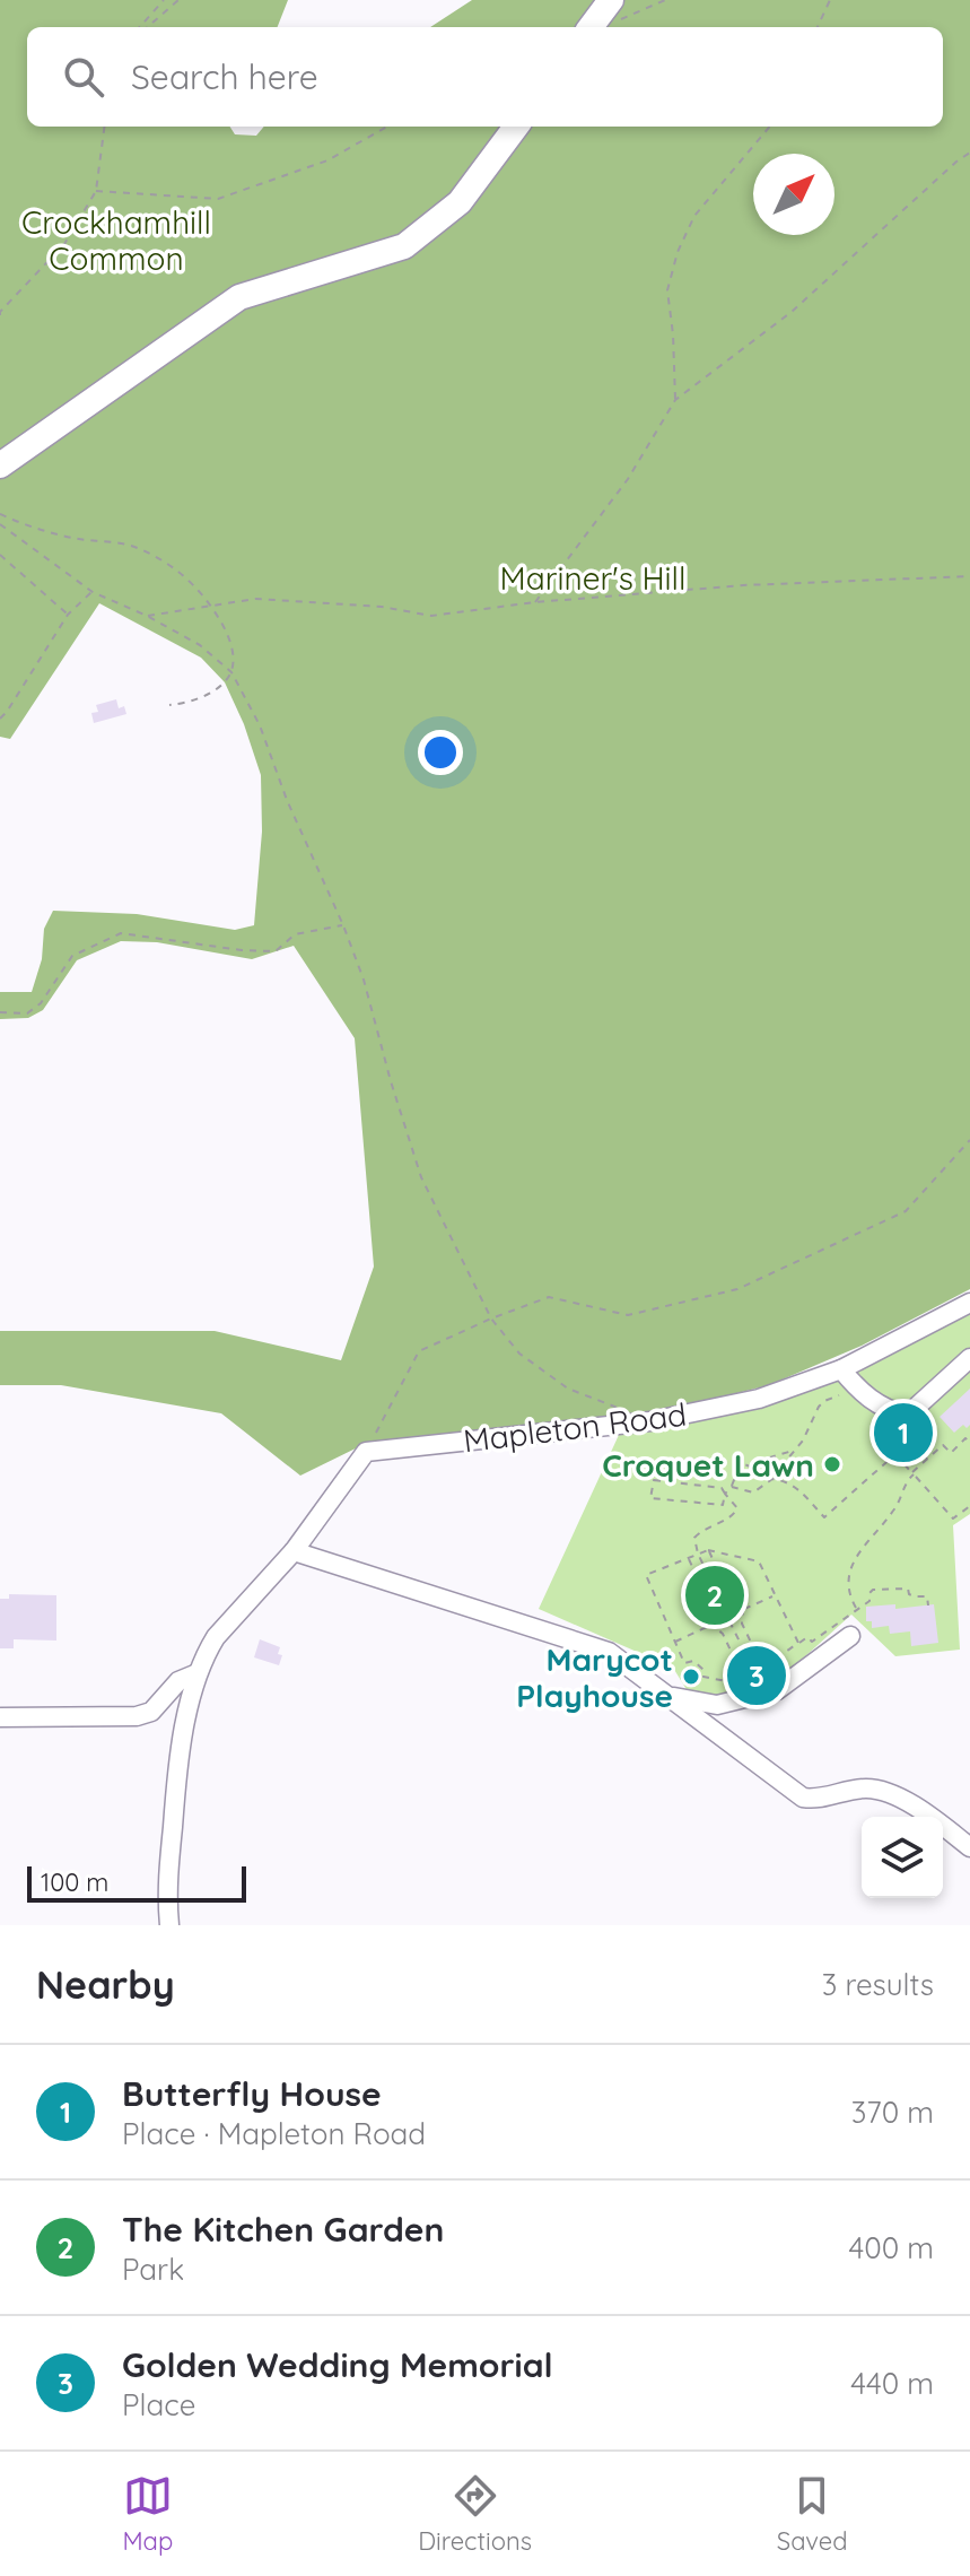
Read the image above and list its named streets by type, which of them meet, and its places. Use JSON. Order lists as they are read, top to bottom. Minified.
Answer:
{"streets":{"street":["Mapleton Road"]},"parks":["Crockhamhill Common","Mariner's Hill"],"places":["Croquet Lawn","Marycot Playhouse"],"scale_bar":"100 m","north":"top right","page":{"search":"Search here","pins":["1","2","3"],"scale":"100 m","heading":["Nearby","3 results"],"list":[{"mark":"1","name":"Butterfly House","note":"Place · Mapleton Road","value":"370 m"},{"mark":"2","name":"The Kitchen Garden","note":"Park","value":"400 m"},{"mark":"3","name":"Golden Wedding Memorial","note":"Place","value":"440 m"}],"nav":["Map","Directions","Saved"]}}
